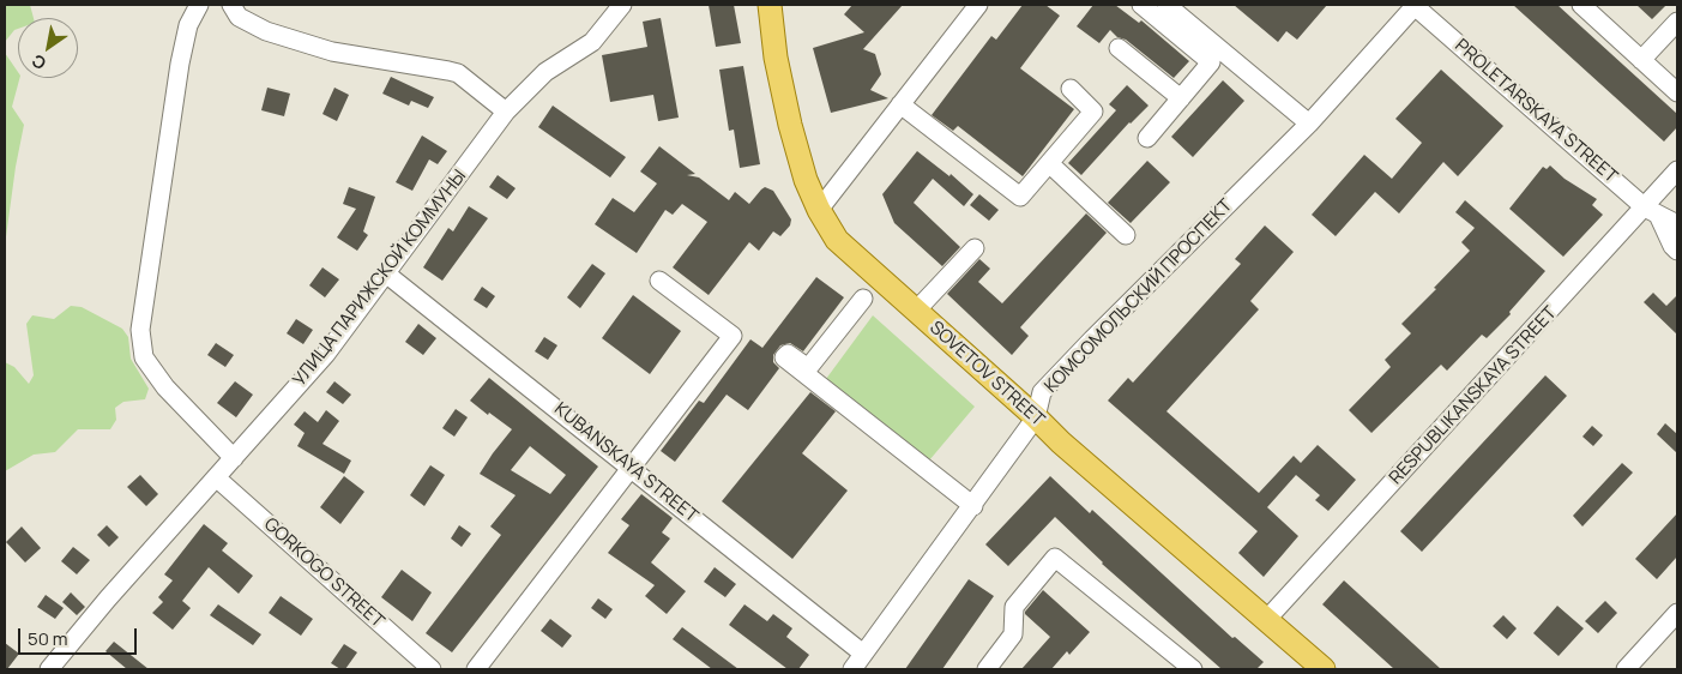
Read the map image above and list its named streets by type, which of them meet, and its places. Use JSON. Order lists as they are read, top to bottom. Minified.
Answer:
{"streets":{"main road":["SOVETOV STREET"],"street":["PROLETARSKAYA STREET","УЛИЦА ПАРИЖСКОЙ КОММУНЫ","КОМСОМОЛЬСКИЙ ПРОСПЕКТ","RESPUBLIKANSKAYA STREET","KUBANSKAYA STREET","GORKOGO STREET"]},"crossings":[["PROLETARSKAYA STREET","КОМСОМОЛЬСКИЙ ПРОСПЕКТ"],["PROLETARSKAYA STREET","RESPUBLIKANSKAYA STREET"],["УЛИЦА ПАРИЖСКОЙ КОММУНЫ","KUBANSKAYA STREET"],["УЛИЦА ПАРИЖСКОЙ КОММУНЫ","GORKOGO STREET"],["КОМСОМОЛЬСКИЙ ПРОСПЕКТ","SOVETOV STREET"],["КОМСОМОЛЬСКИЙ ПРОСПЕКТ","KUBANSKAYA STREET"],["SOVETOV STREET","RESPUBLIKANSKAYA STREET"]],"scale_bar":"50 m","north":"bottom left"}
